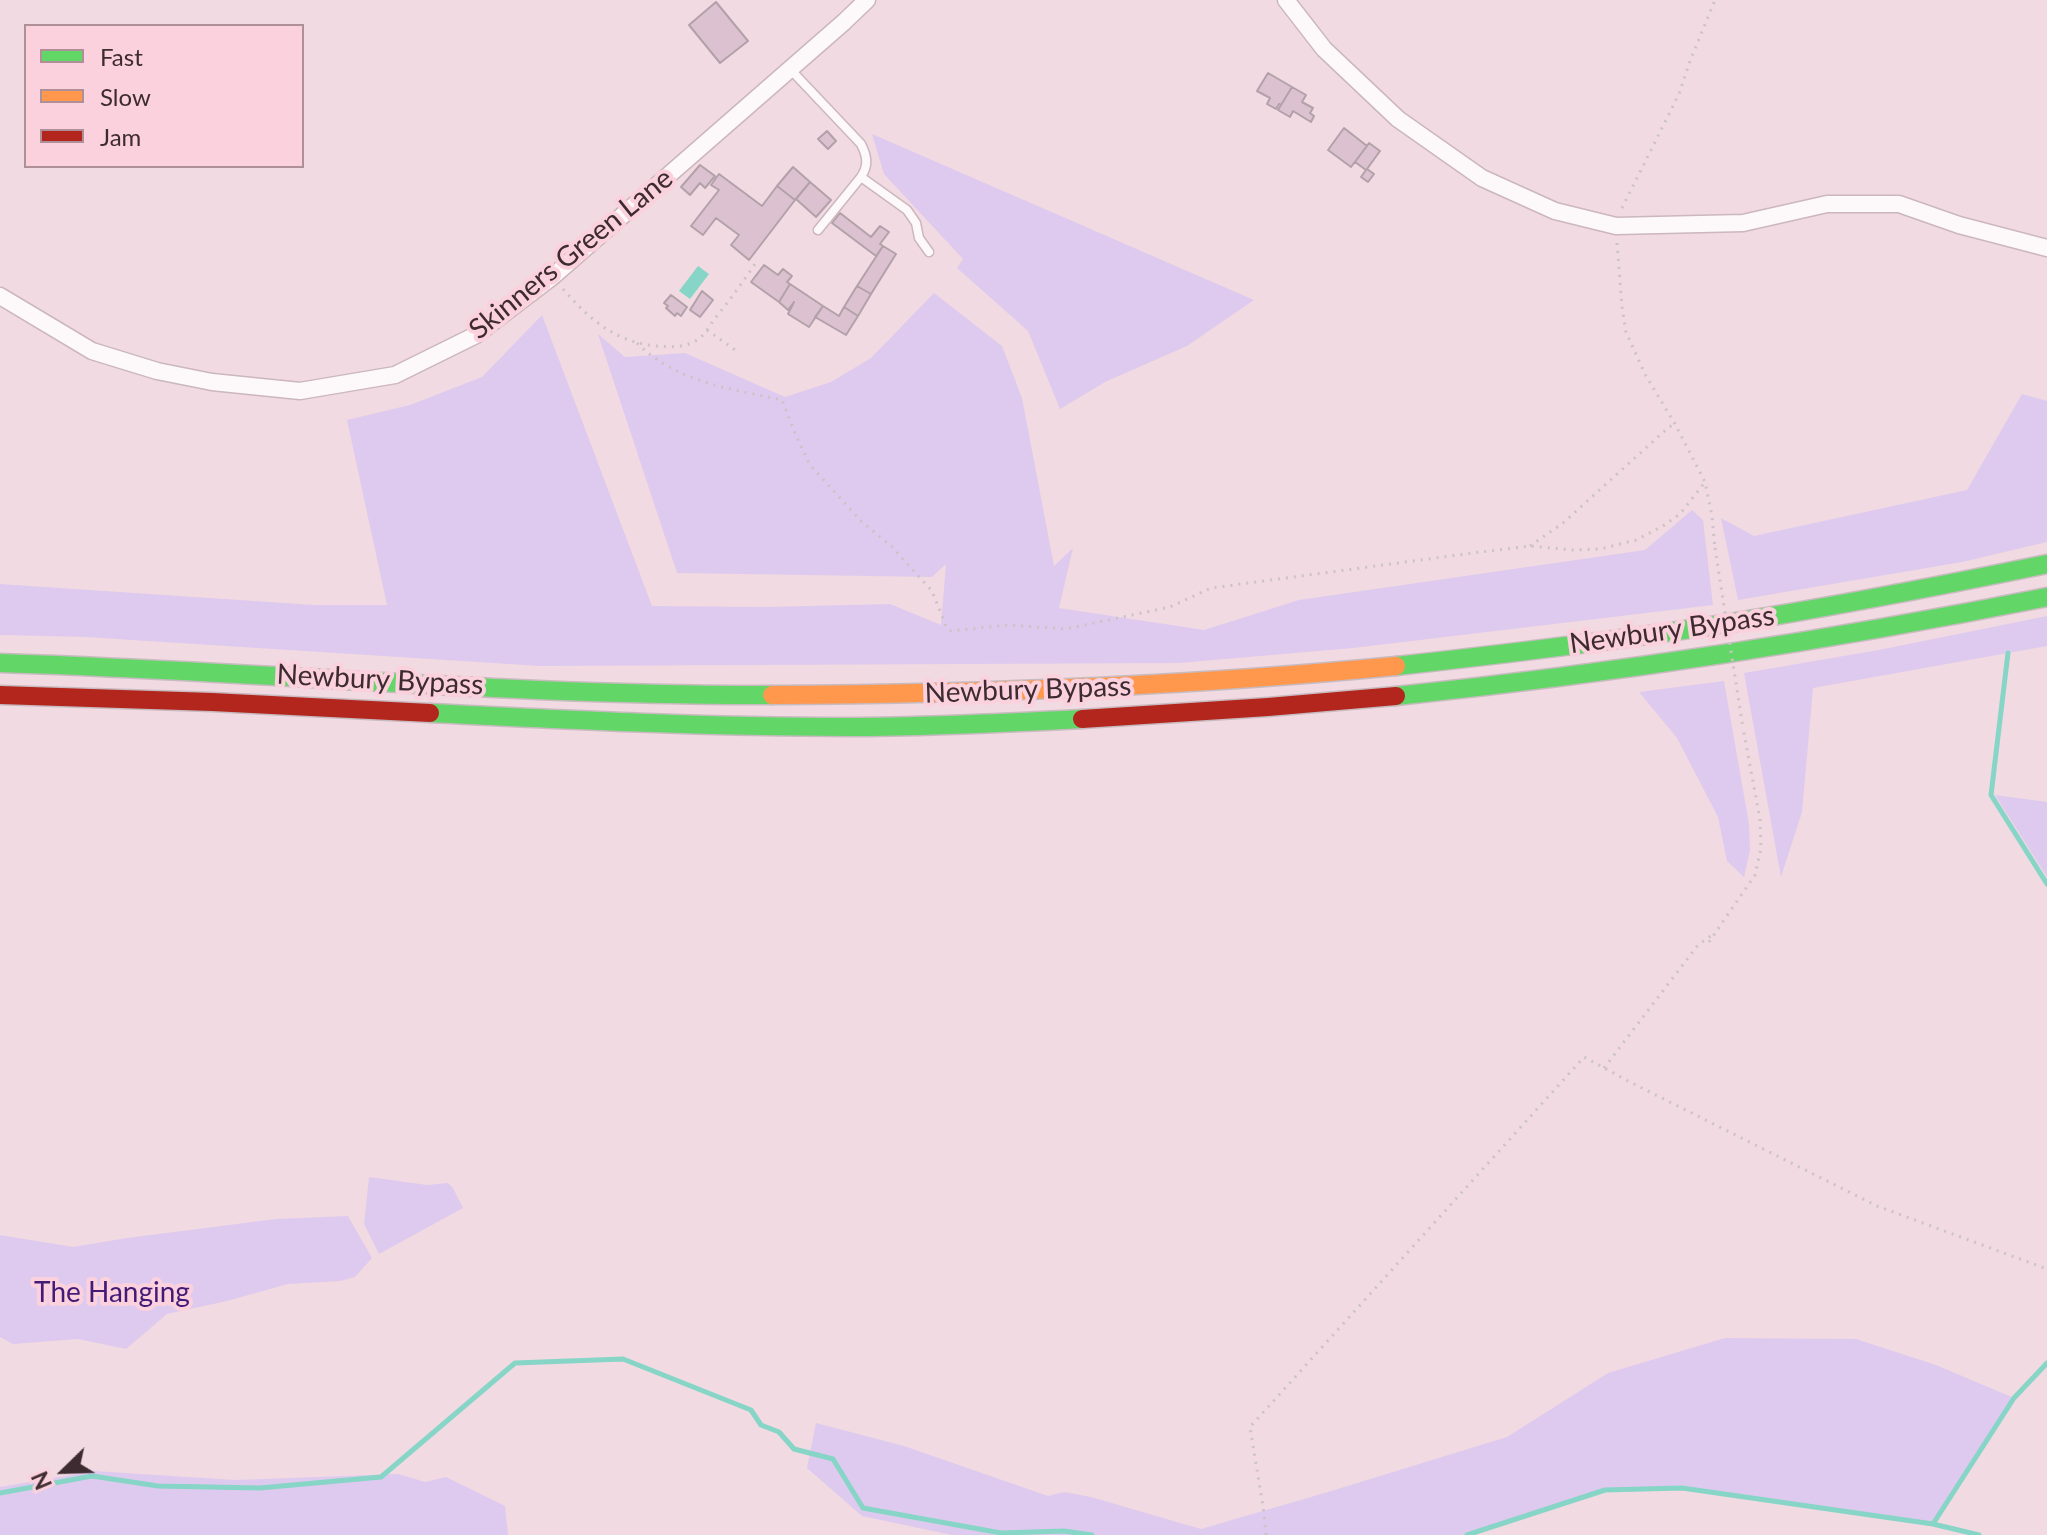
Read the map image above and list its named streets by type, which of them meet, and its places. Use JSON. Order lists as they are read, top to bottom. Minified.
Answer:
{"streets":{"highway":["Newbury Bypass"],"street":["Skinners Green Lane"]},"parks":["The Hanging"],"legend":["Fast","Slow","Jam"],"north":"bottom left"}
